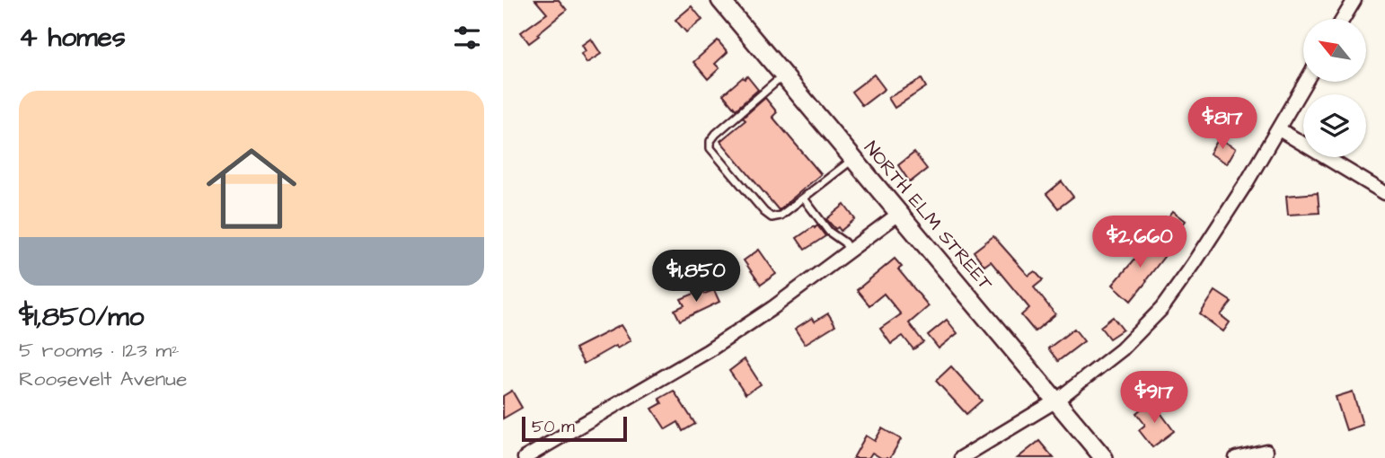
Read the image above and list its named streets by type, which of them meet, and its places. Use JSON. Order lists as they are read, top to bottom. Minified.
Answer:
{"streets":{"main road":["NORTH ELM STREET"]},"scale_bar":"50 m","north":"top left","page":{"heading":"4 homes","list":[{"name":"$1,850/mo","note":"5 rooms · 123 m² · Roosevelt Avenue"}],"price":["$817","$2,660","$1,850","$917"],"scale":"50 m"}}
